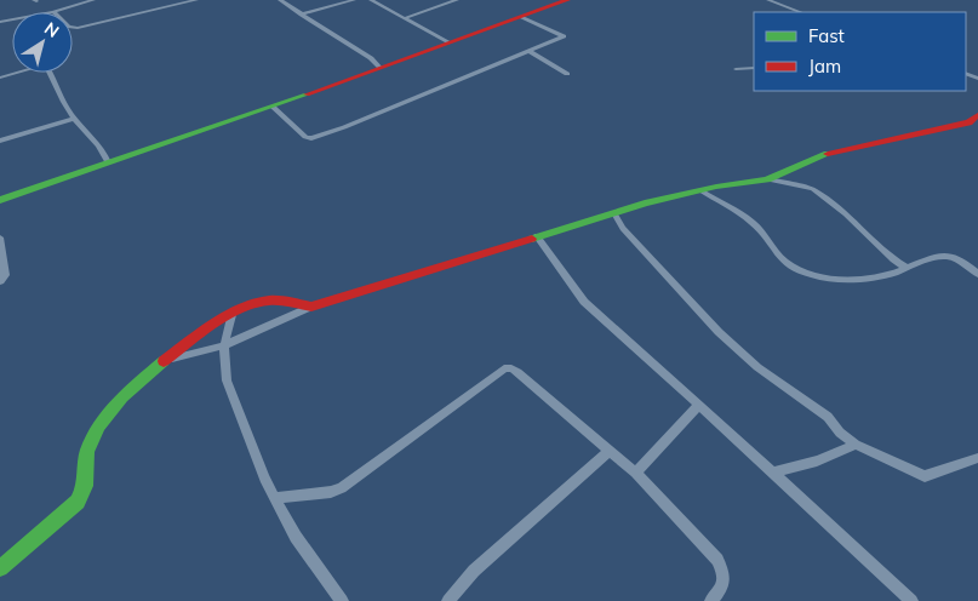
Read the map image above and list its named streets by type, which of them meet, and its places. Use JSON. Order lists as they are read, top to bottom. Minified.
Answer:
{"legend":["Fast","Jam"],"north":"top right"}
